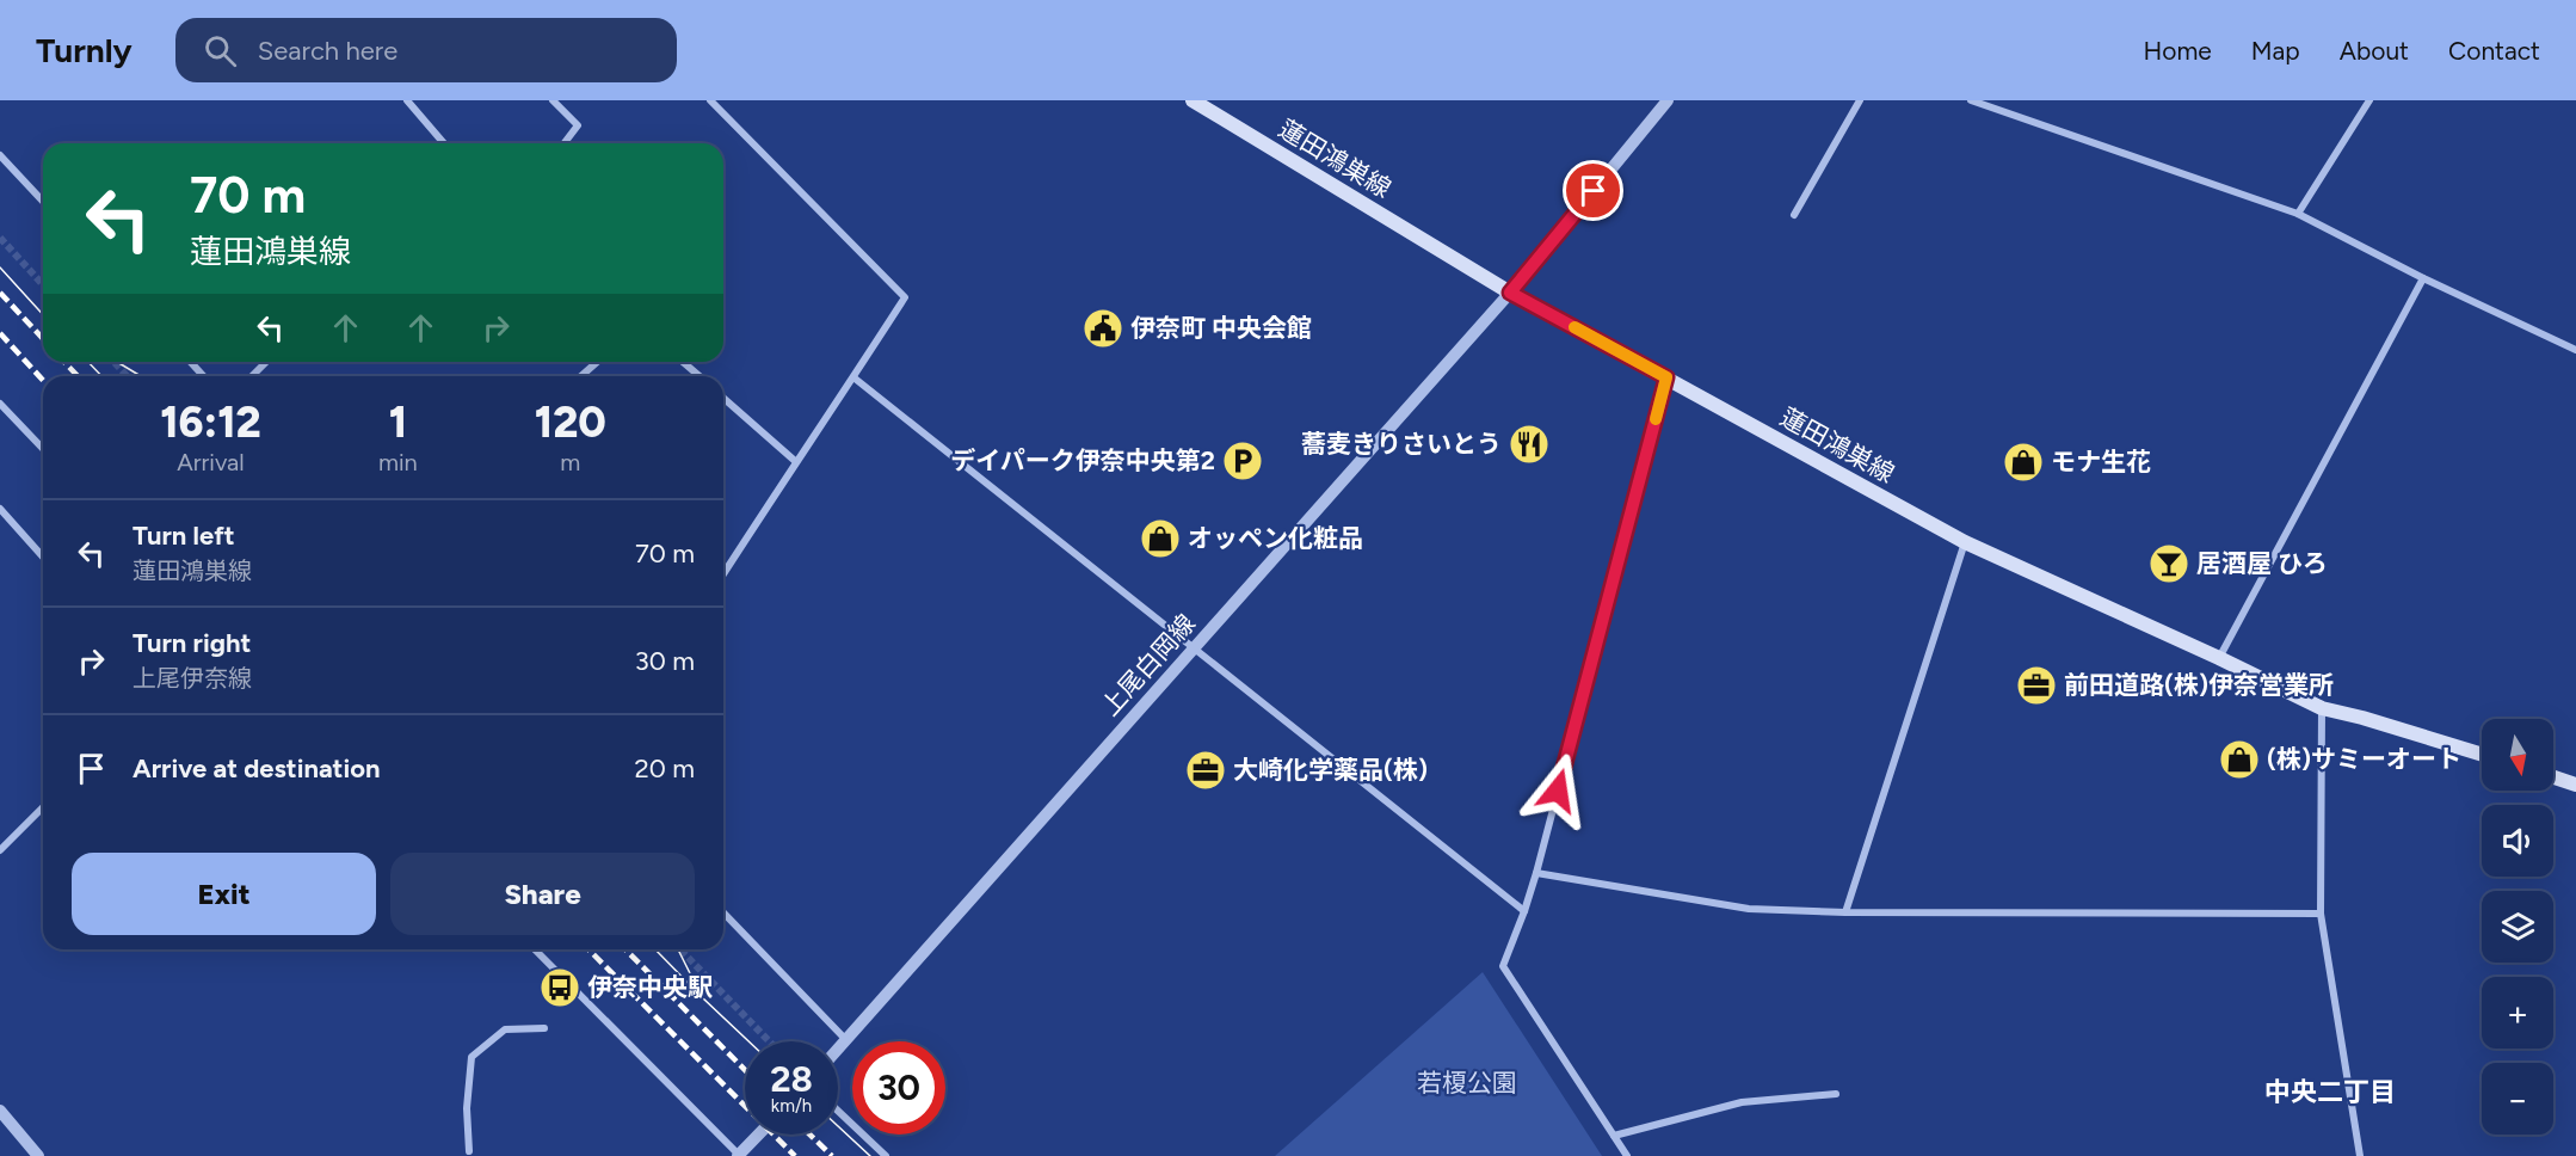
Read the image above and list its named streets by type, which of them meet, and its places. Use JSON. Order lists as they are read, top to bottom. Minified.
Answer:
{"streets":{"main road":["蓮田鴻巣線"],"street":["上尾白岡線"]},"crossings":[["蓮田鴻巣線","上尾白岡線"]],"districts":["中央二丁目"],"parks":["若榎公園"],"places":{"public building":["伊奈町 中央会館"],"restaurant":["蕎麦きりさいとう"],"parking":["デイパーク伊奈中央第2"],"shop":["モナ生花","オッペン化粧品","(株)サミーオート"],"bar":["居酒屋 ひろ"],"office":["前田道路(株)伊奈営業所","大崎化学薬品(株)"],"bus stop":["伊奈中央駅"]},"north":"bottom","page":{"header":"Turnly","search":"Search here","nav":["Home","Map","About","Contact"],"turn":["70 m","蓮田鴻巣線"],"eta":["16:12","Arrival","1","min","120","m"],"list":[{"name":"Turn left","note":"蓮田鴻巣線","value":"70 m"},{"name":"Turn right","note":"上尾伊奈線","value":"30 m"},{"name":"Arrive at destination","value":"20 m"}],"map_buttons":["+","−"],"buttons":["Exit","Share"],"speed":"28 km/h","limit":"30"}}
